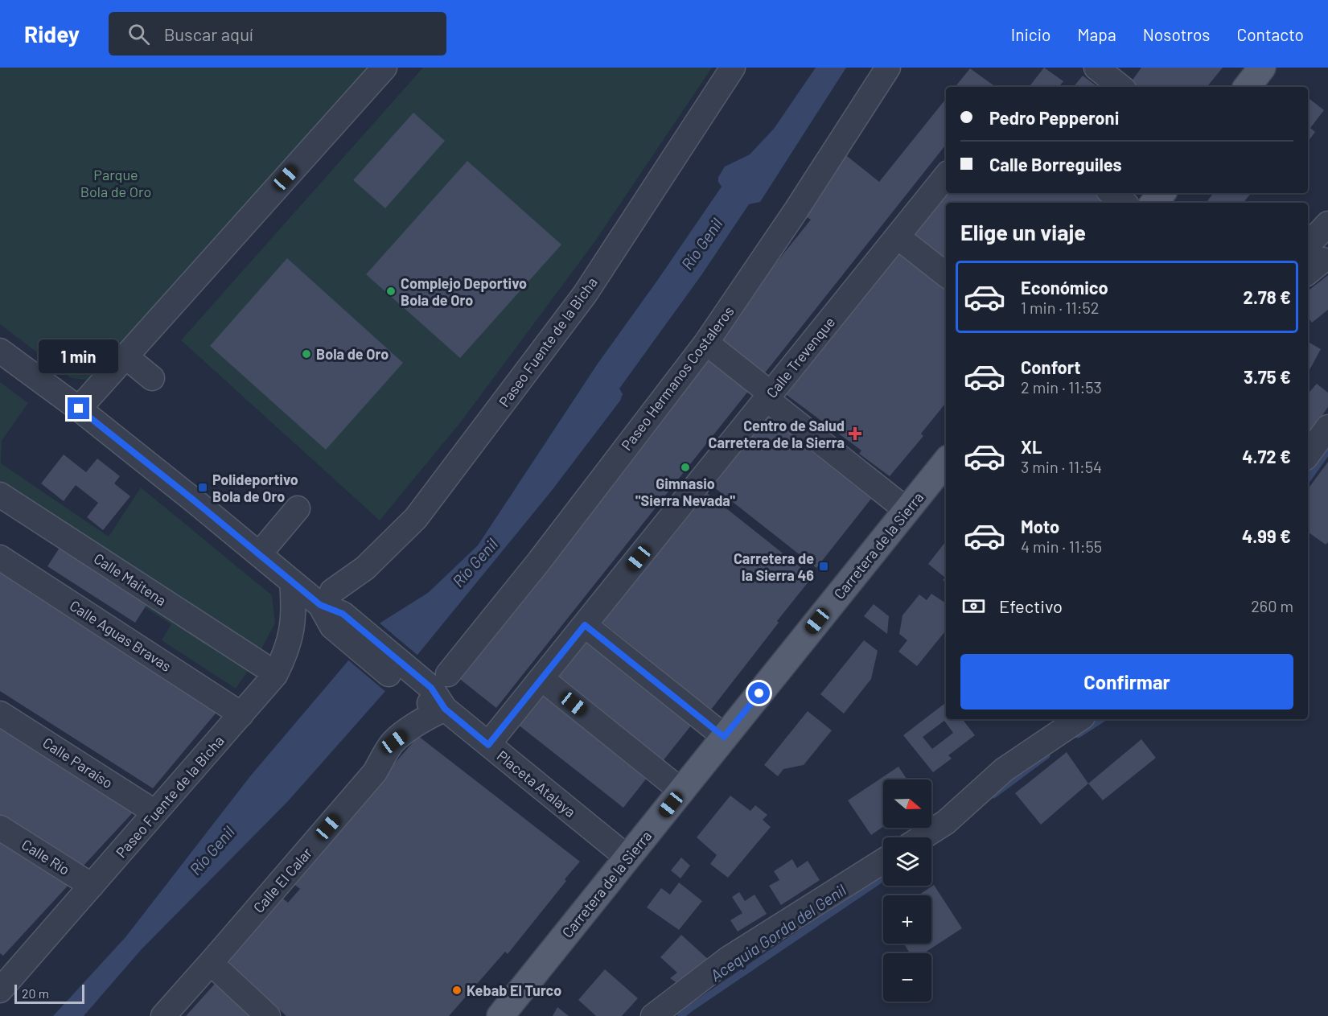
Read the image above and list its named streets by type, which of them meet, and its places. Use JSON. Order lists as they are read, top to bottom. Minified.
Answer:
{"streets":{"main road":["Carretera de la Sierra"],"street":["Paseo Fuente de la Bicha","Calle Trevenque","Paseo Hermanos Costaleros","Calle Maitena","Calle Aguas Bravas","Calle Paraíso","Placeta Atalaya","Calle Río","Calle El Calar"]},"crossings":[["Paseo Fuente de la Bicha","Calle Aguas Bravas"],["Paseo Fuente de la Bicha","Calle Paraíso"],["Paseo Fuente de la Bicha","Placeta Atalaya"],["Paseo Fuente de la Bicha","Calle Río"],["Calle Trevenque","Placeta Atalaya"],["Paseo Hermanos Costaleros","Placeta Atalaya"],["Carretera de la Sierra","Placeta Atalaya"],["Placeta Atalaya","Calle El Calar"]],"water":["Río Genil","Acequia Gorda del Genil"],"parks":["Parque Bola de Oro"],"places":{"other":["Complejo Deportivo Bola de Oro","Bola de Oro","Gimnasio \"Sierra Nevada\"","Kebab El Turco"],"health":["Centro de Salud Carretera de la Sierra"],"transit":["Polideportivo Bola de Oro","Carretera de la Sierra 46"]},"scale_bar":"20 m","north":"right","page":{"header":"Ridey","search":"Buscar aquí","nav":["Inicio","Mapa","Nosotros","Contacto"],"banner":["Pedro Pepperoni","Calle Borreguiles"],"heading":"Elige un viaje","list":[{"name":"Económico","note":"1 min · 11:52","value":"2.78 €"},{"name":"Confort","note":"2 min · 11:53","value":"3.75 €"},{"name":"XL","note":"3 min · 11:54","value":"4.72 €"},{"name":"Moto","note":"4 min · 11:55","value":"4.99 €"}],"bubble":"1 min","pay":["Efectivo","260 m"],"buttons":"Confirmar","map_buttons":["+","−"],"scale":"20 m"}}
